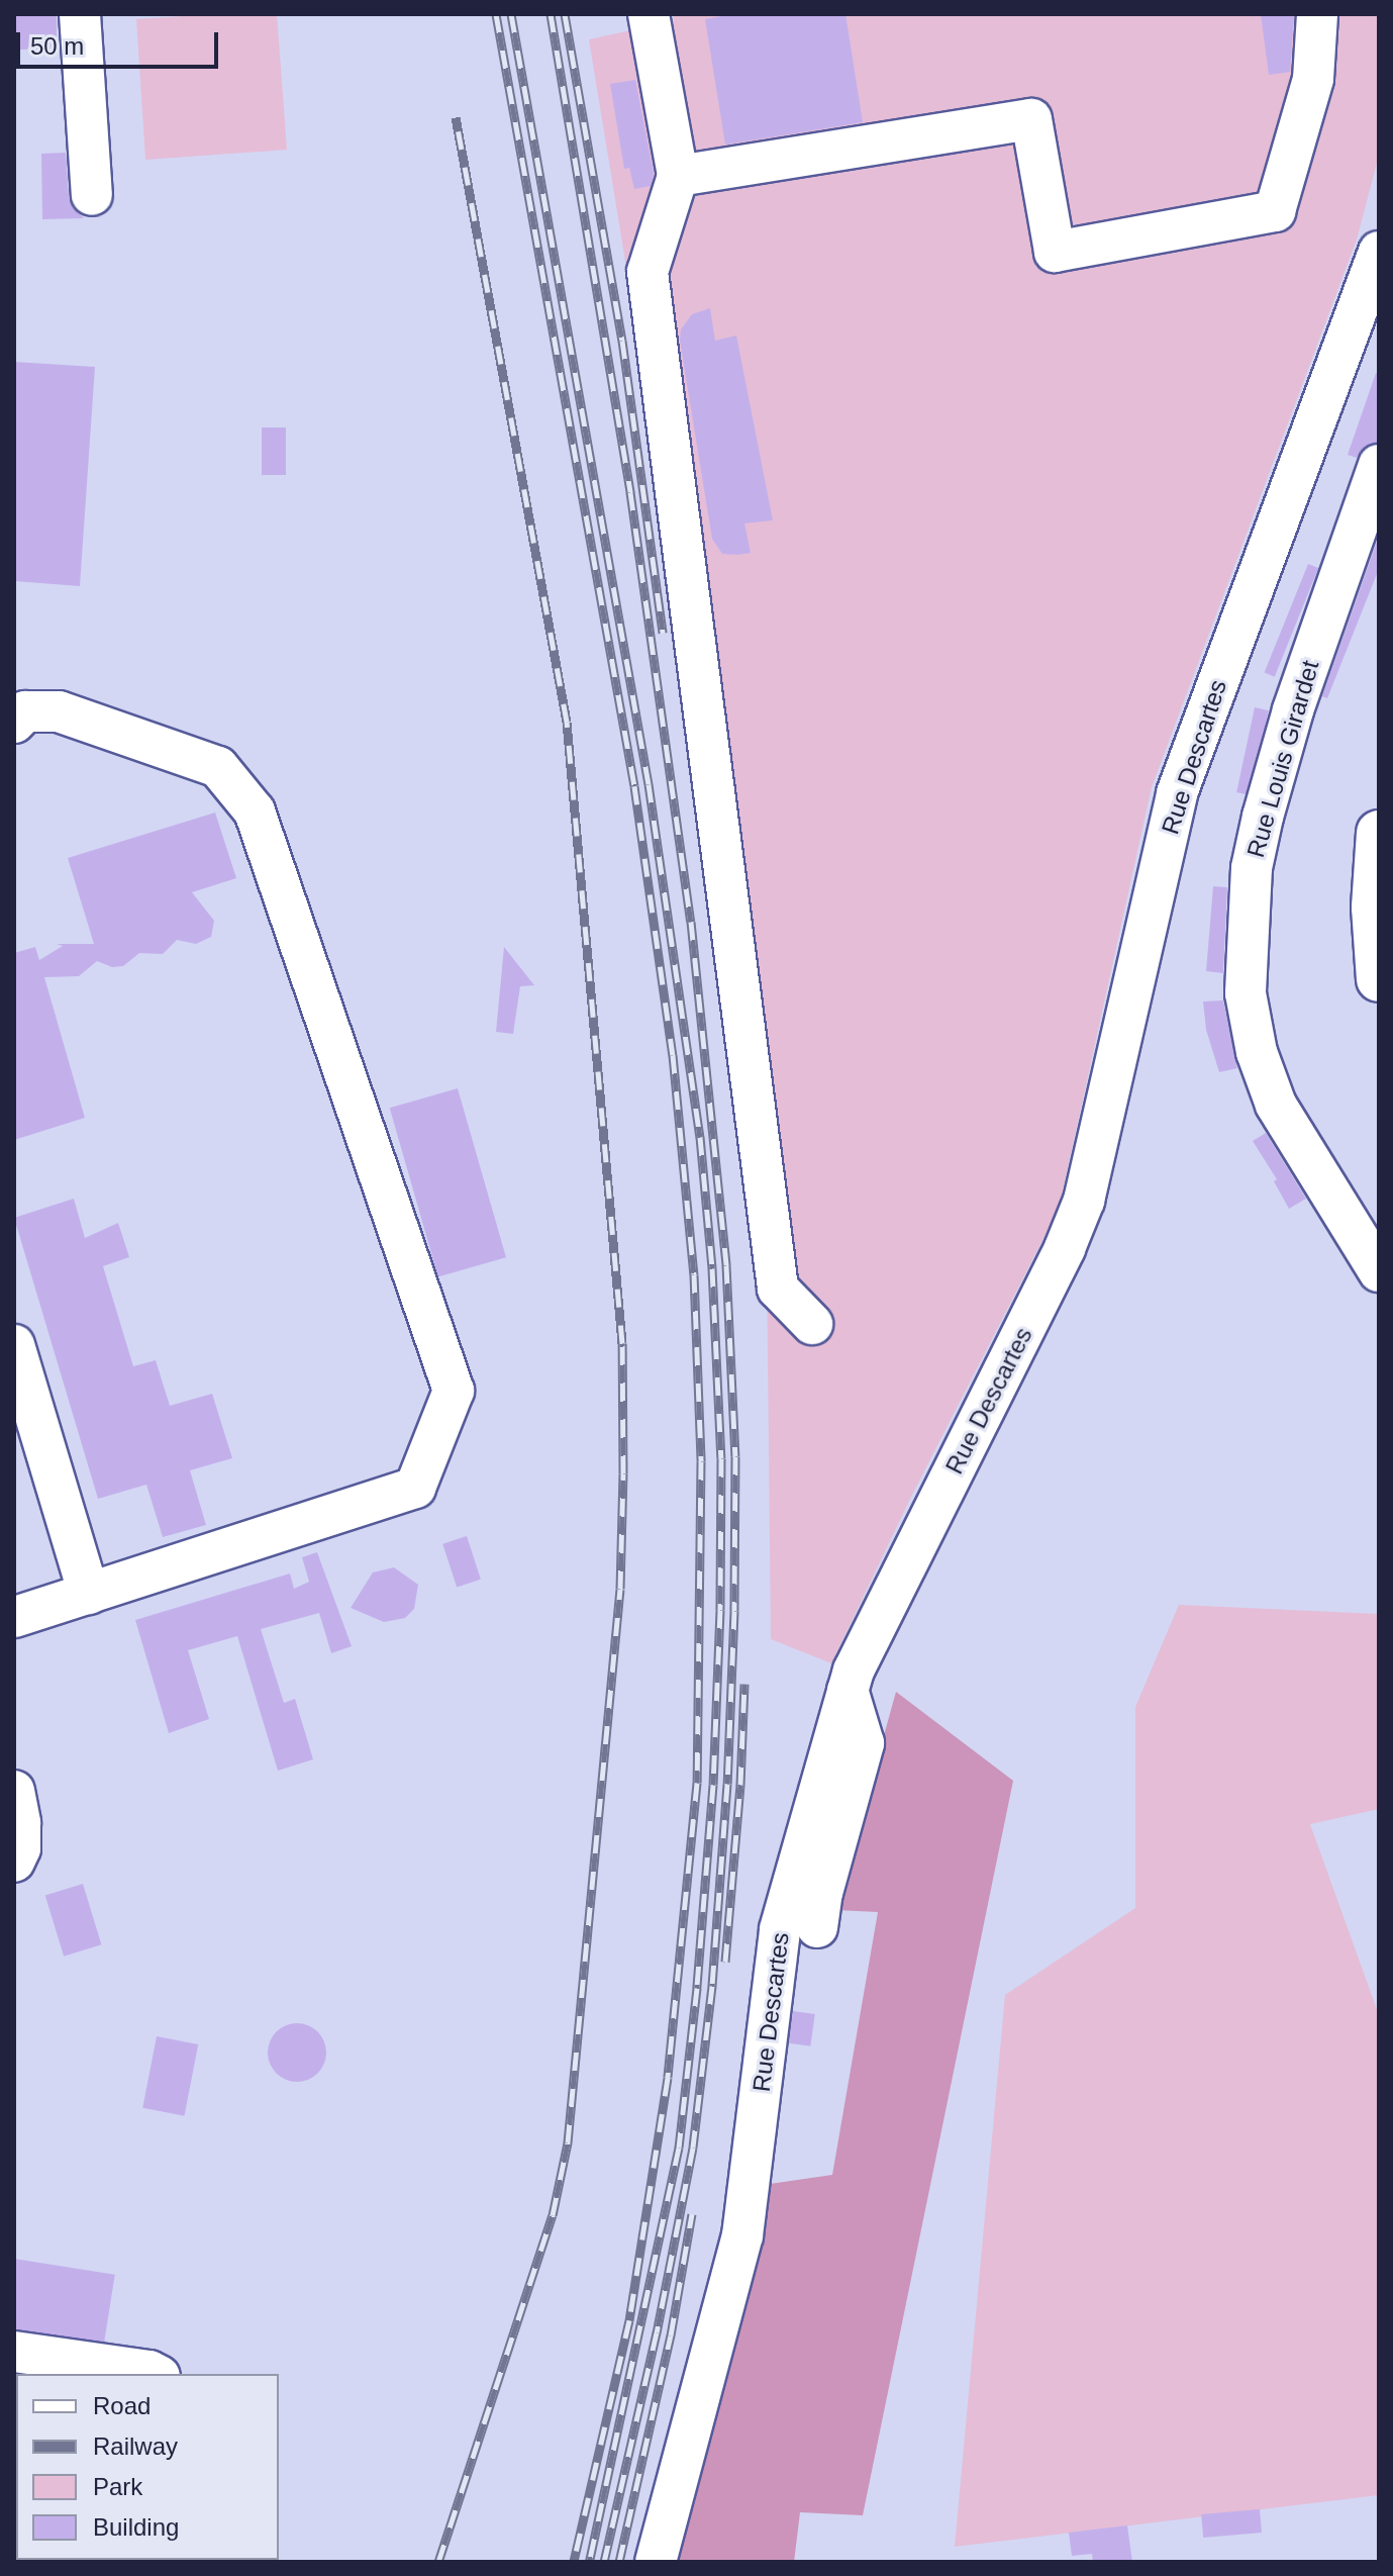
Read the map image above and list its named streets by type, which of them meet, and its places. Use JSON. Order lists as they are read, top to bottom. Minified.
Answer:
{"streets":{"street":["Rue Descartes","Rue Louis Girardet"]},"legend":["Road","Railway","Park","Building"],"scale_bar":"50 m"}
